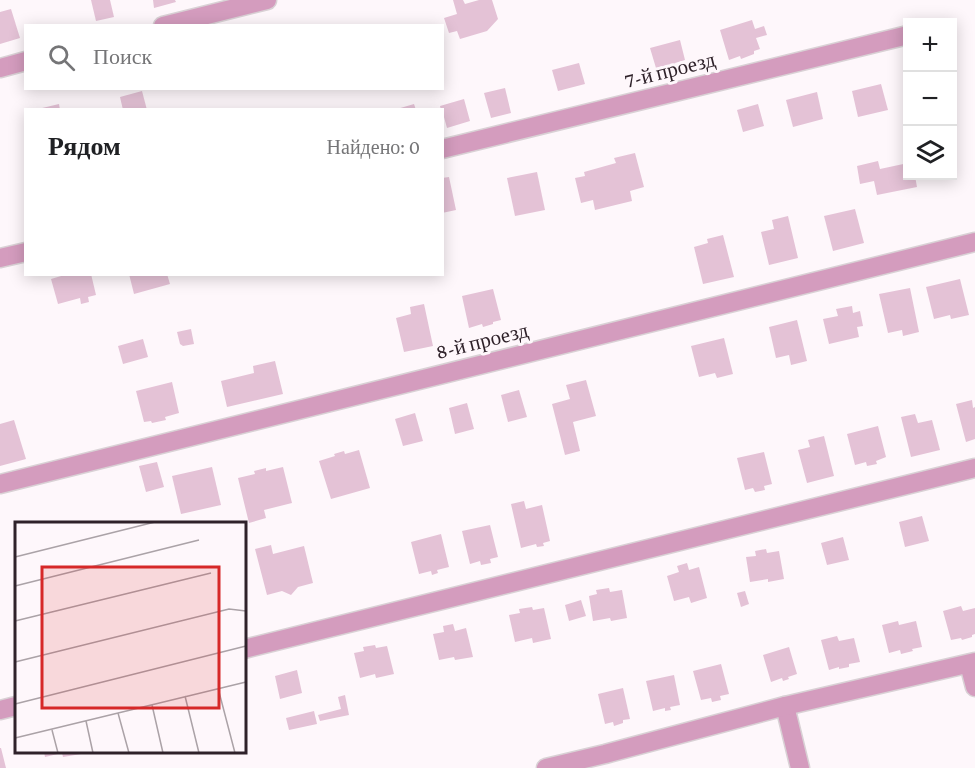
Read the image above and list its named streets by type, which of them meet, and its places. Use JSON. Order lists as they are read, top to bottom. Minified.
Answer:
{"streets":{"street":["7-й проезд","8-й проезд"]},"page":{"map_buttons":["+","−"],"search":"Поиск","heading":["Рядом","Найдено: 0"]}}
